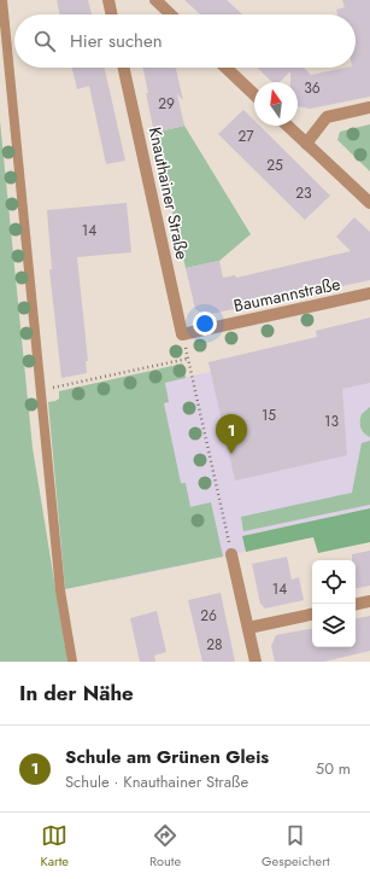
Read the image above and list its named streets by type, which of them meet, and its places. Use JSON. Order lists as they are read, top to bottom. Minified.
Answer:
{"streets":{"street":["Knauthainer Straße","Baumannstraße"]},"crossings":[["Knauthainer Straße","Baumannstraße"]],"house_numbers":["36","29","27","25","23","14","15","13","14","26","28"],"north":"top","page":{"search":"Hier suchen","pins":"1","heading":"In der Nähe","list":[{"mark":"1","name":"Schule am Grünen Gleis","note":"Schule · Knauthainer Straße","value":"50 m"}],"nav":["Karte","Route","Gespeichert"]}}
